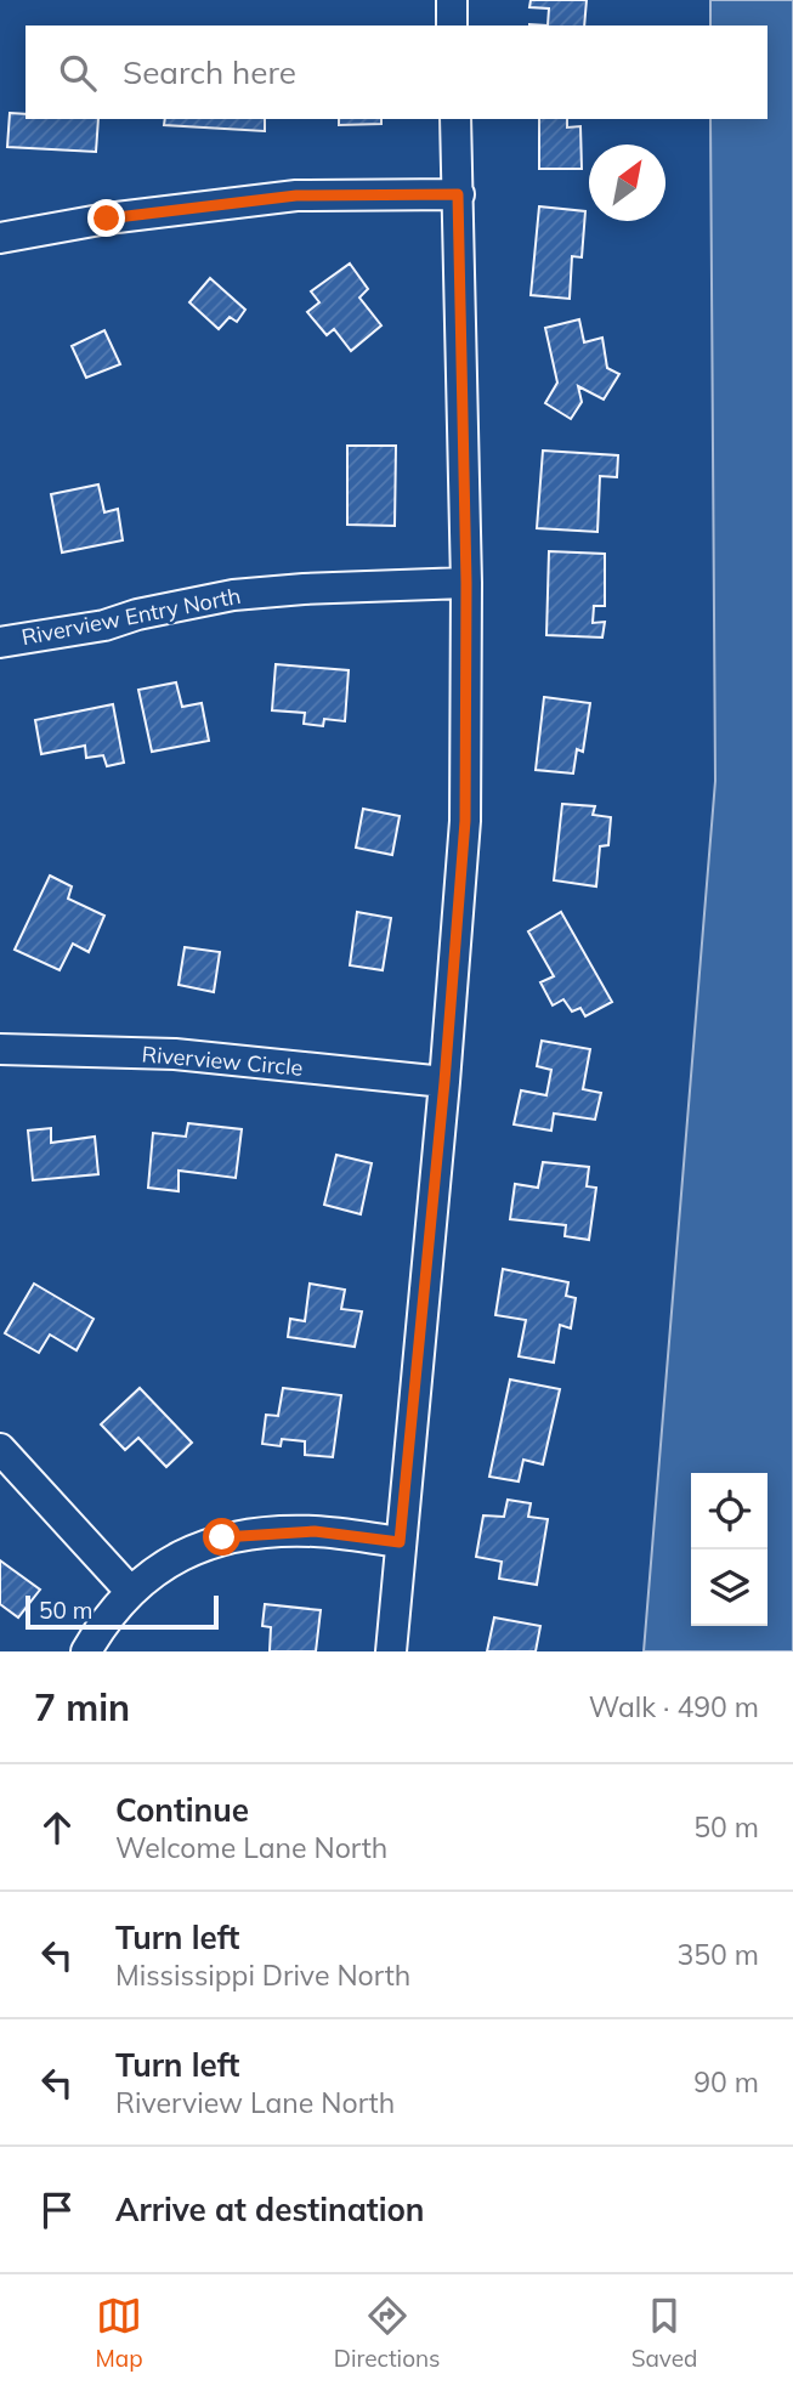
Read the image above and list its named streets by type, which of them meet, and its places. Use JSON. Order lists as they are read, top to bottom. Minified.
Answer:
{"streets":{"street":["Riverview Entry North","Riverview Circle"]},"scale_bar":"50 m","north":"top right","page":{"search":"Search here","scale":"50 m","heading":["7 min","Walk · 490 m"],"list":[["Continue","Welcome Lane North","50 m"],["Turn left","Mississippi Drive North","350 m"],["Turn left","Riverview Lane North","90 m"],"Arrive at destination"],"nav":["Map","Directions","Saved"]}}
